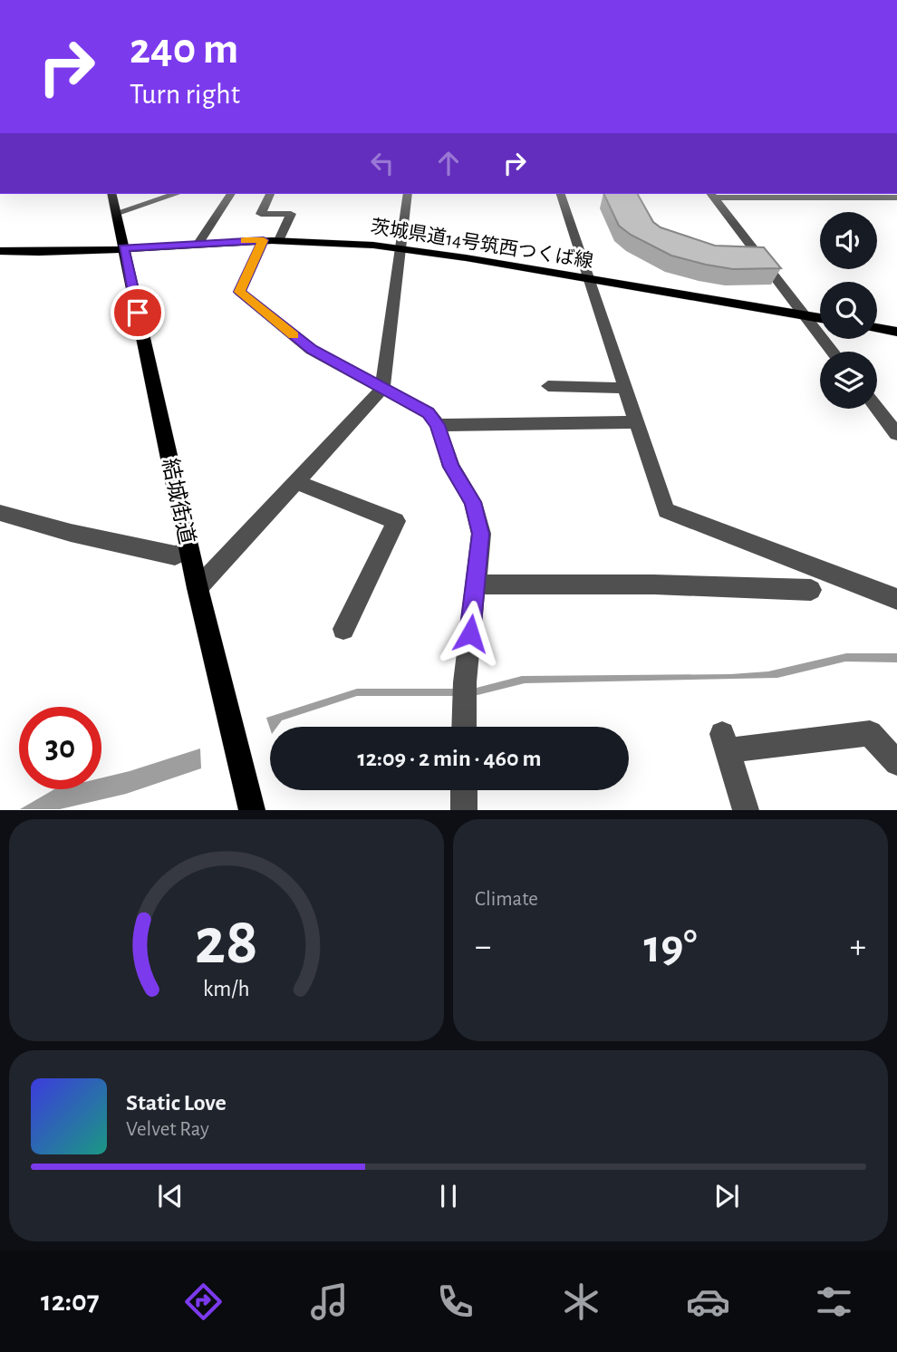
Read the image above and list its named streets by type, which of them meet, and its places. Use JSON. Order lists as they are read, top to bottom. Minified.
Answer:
{"streets":{"main road":["茨城県道14号筑西つくば線","結城街道"]},"crossings":[["茨城県道14号筑西つくば線","結城街道"]],"page":{"turn":["240 m","Turn right"],"limit":"30","trip":"12:09 · 2 min · 460 m","tile":"Climate","heat":["−","19°","+"],"song":["Static Love","Velvet Ray"],"tabs":"12:07","gauge":["28","km/h"]}}
